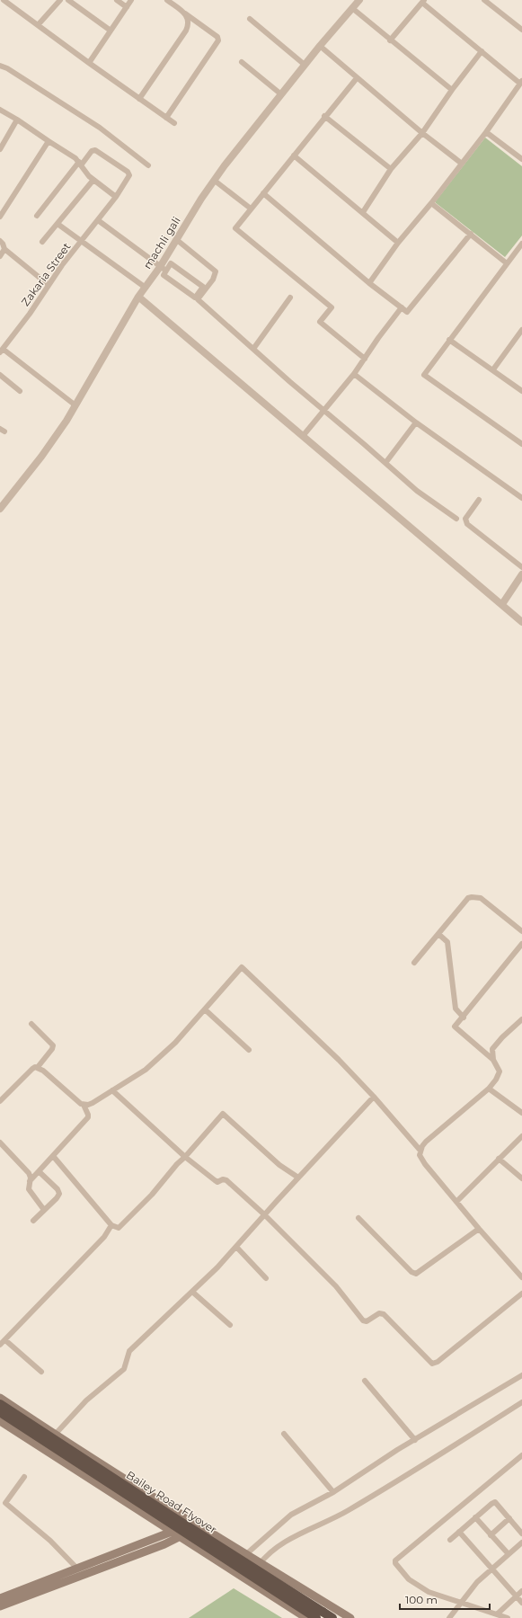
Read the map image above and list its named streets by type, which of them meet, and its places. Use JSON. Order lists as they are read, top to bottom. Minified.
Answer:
{"streets":{"highway":["Bailey Road Flyover"],"street":["machli gali","Zakaria Street"]},"scale_bar":"100 m"}
